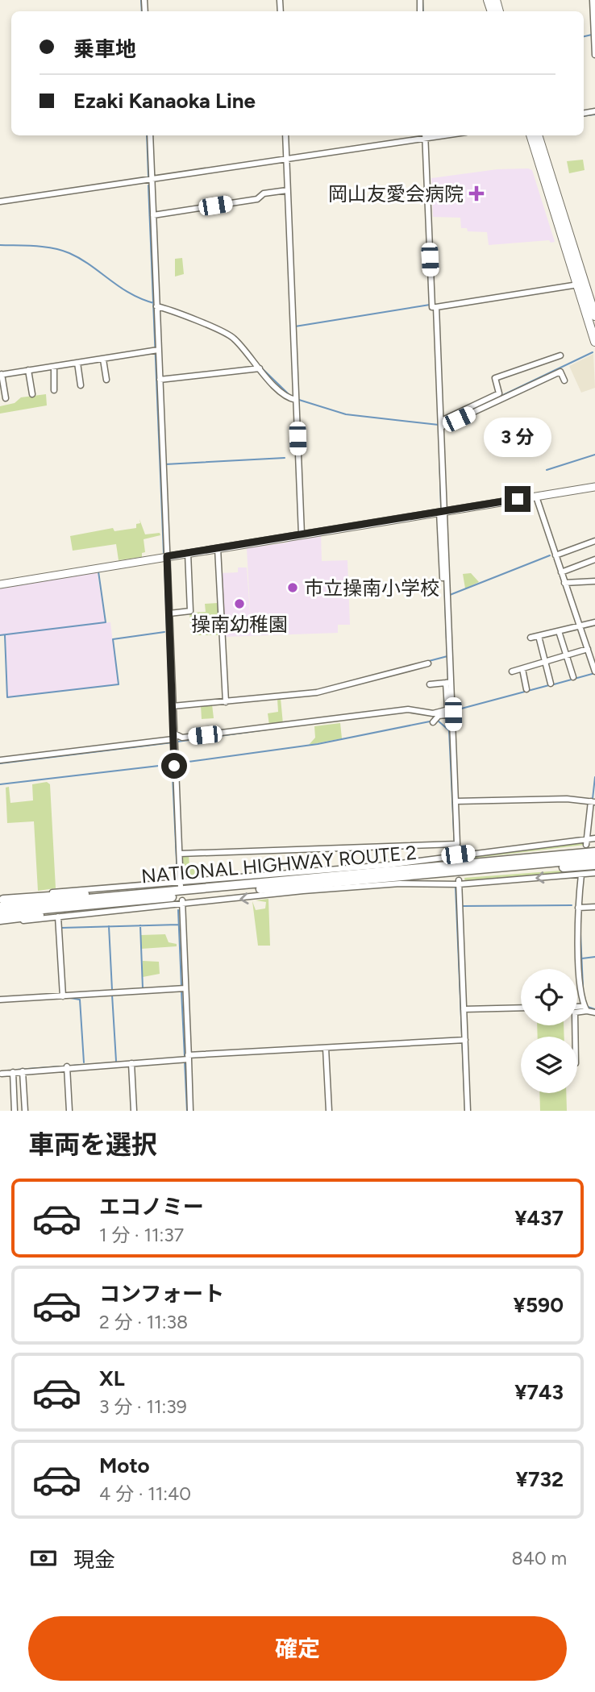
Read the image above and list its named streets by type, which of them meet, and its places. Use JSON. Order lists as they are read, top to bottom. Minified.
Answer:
{"streets":{"highway":["NATIONAL HIGHWAY ROUTE 2"]},"places":{"health":["岡山友愛会病院"],"other":["市立操南小学校","操南幼稚園"]},"page":{"banner":["乗車地","Ezaki Kanaoka Line"],"bubble":"3 分","heading":"車両を選択","list":[{"name":"エコノミー","note":"1 分 · 11:37","value":"¥437"},{"name":"コンフォート","note":"2 分 · 11:38","value":"¥590"},{"name":"XL","note":"3 分 · 11:39","value":"¥743"},{"name":"Moto","note":"4 分 · 11:40","value":"¥732"}],"pay":["現金","840 m"],"buttons":"確定"}}
